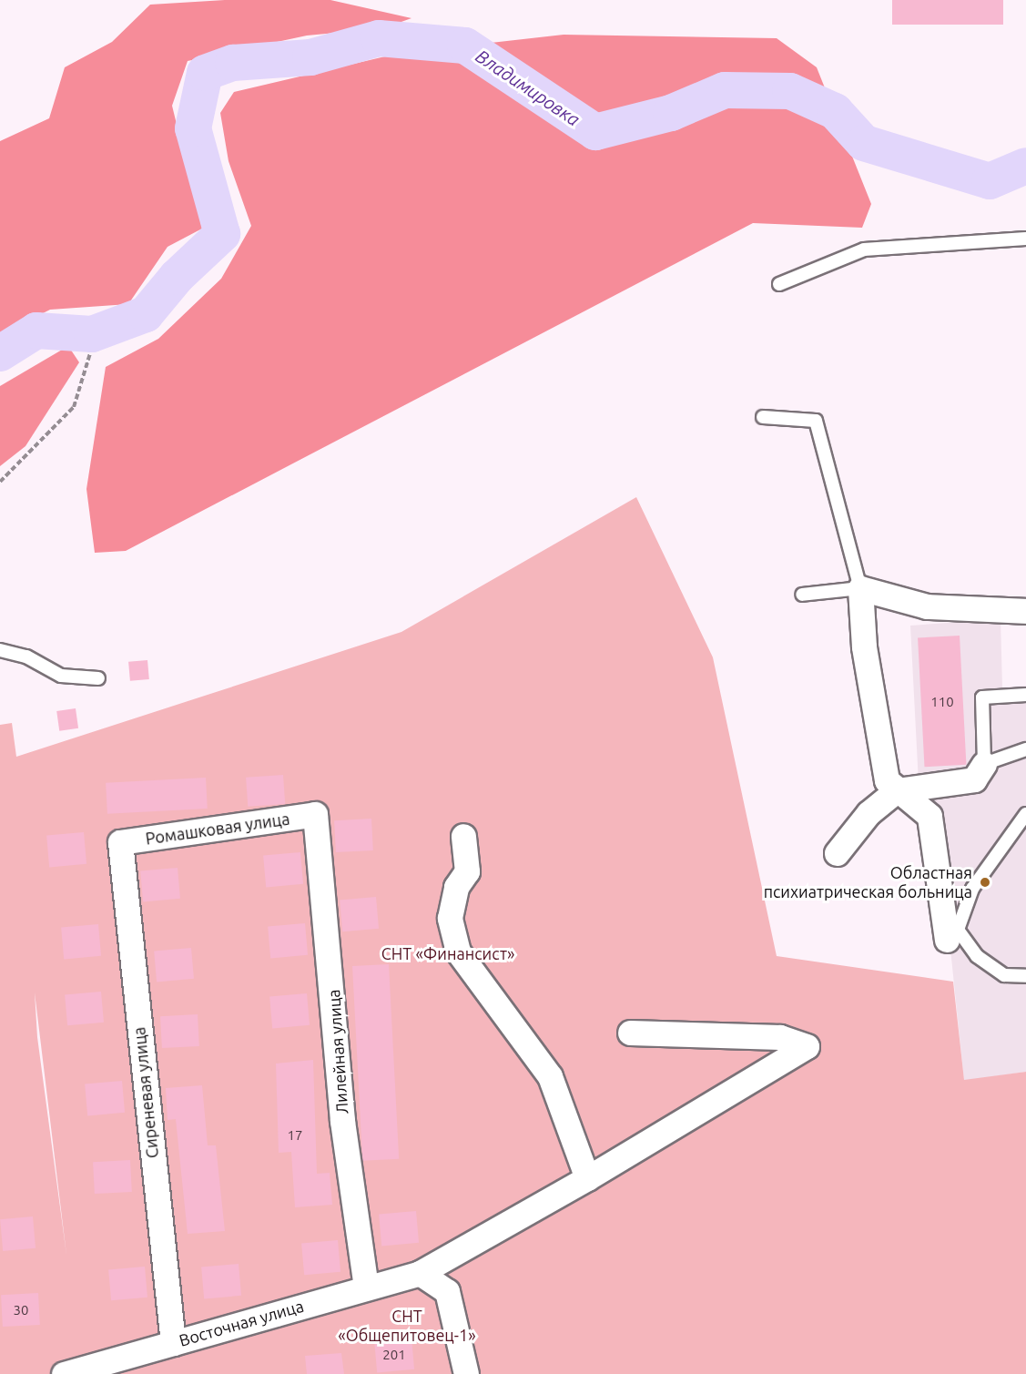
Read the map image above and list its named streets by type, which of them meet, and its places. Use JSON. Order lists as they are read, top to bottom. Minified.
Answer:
{"streets":{"street":["Ромашковая улица","Лилейная улица","Сиреневая улица","Восточная улица"]},"crossings":[["Ромашковая улица","Лилейная улица"],["Ромашковая улица","Сиреневая улица"],["Лилейная улица","Восточная улица"],["Сиреневая улица","Восточная улица"]],"water":["Владимировка"],"parks":["СНТ «Финансист»","СНТ «Общепитовец-1»"],"places":["Областная психиатрическая больница"],"house_numbers":["110","17","30","201"]}
